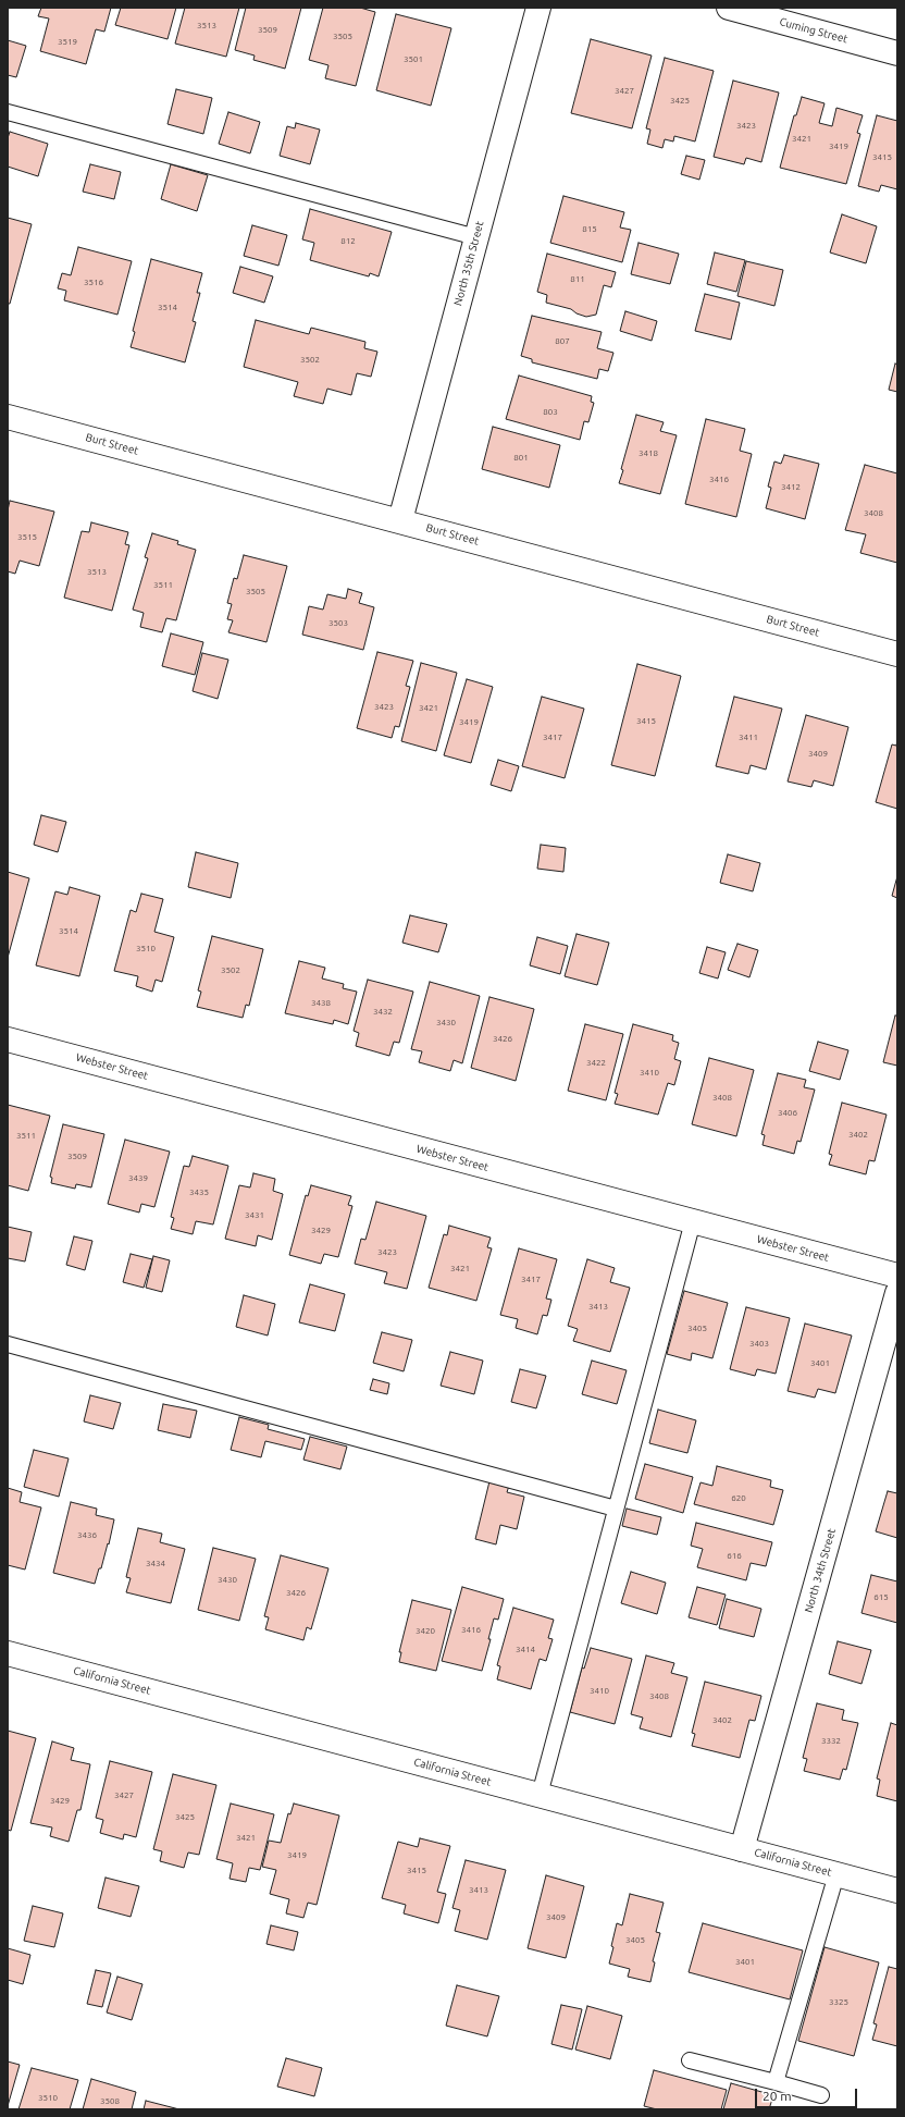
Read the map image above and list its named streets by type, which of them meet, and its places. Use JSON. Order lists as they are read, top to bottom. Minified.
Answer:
{"streets":{"street":["Cuming Street","North 35th Street","Burt Street","Webster Street","North 34th Street","California Street"]},"crossings":[["North 35th Street","Burt Street"],["North 34th Street","California Street"]],"house_numbers":["3513","3509","3505","3519","3501","3427","3425","3423","3421","3419","3415","815","812","811","3516","3514","807","3502","803","3418","801","3416","3412","3408","3515","3513","3511","3505","3503","3423","3421","3415","3419","3417","3411","3409","3514","3510","3502","3438","3432","3430","3426","3422","3410","3408","3406","3402","3511","3509","3439","3435","3431","3429","3423","3421","3417","3413","3405","3403","3401","620","3436","616","3434","3430","3426","615","3416","3420","3414","3410","3408","3402","3332","3427","3429","3425","3421","3419","3415","3413","3409","3405","3401","3325","3510","3508"],"scale_bar":"20 m"}
